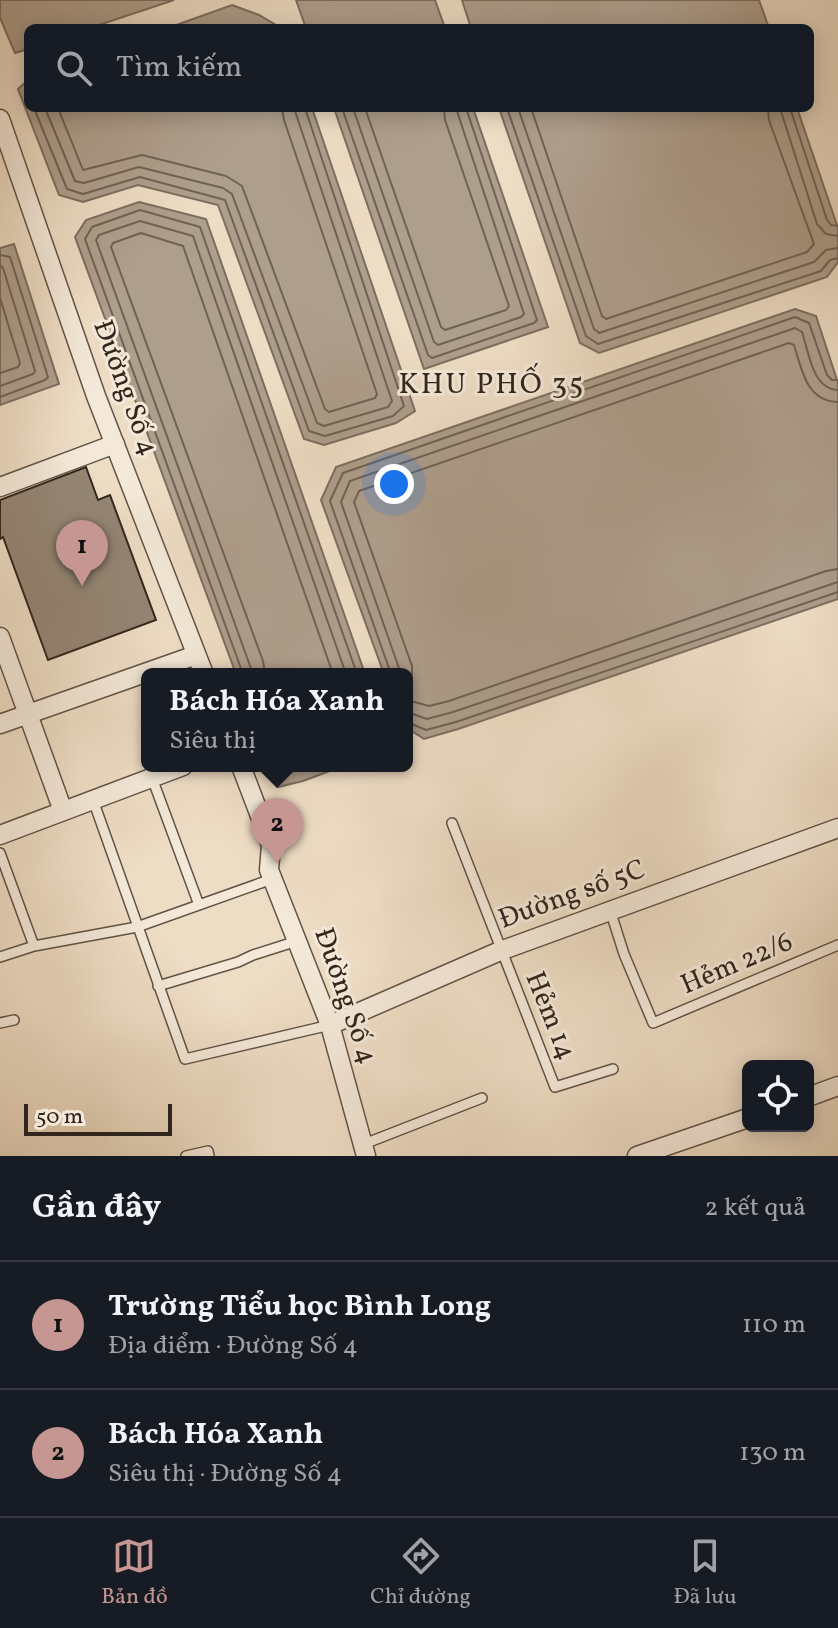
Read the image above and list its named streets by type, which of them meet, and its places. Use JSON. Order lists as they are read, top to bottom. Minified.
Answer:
{"streets":{"street":["Đường Số 4","Đường số 5C"],"lane":["Hẻm 22/6","Hẻm 14"]},"crossings":[["Đường Số 4","Đường số 5C"],["Đường số 5C","Hẻm 22/6"],["Đường số 5C","Hẻm 14"]],"districts":["KHU PHỐ 35"],"scale_bar":"50 m","page":{"search":"Tìm kiếm","pins":["1","2"],"popup":["Bách Hóa Xanh","Siêu thị"],"scale":"50 m","heading":["Gần đây","2 kết quả"],"list":[{"mark":"1","name":"Trường Tiểu học Bình Long","note":"Địa điểm · Đường Số 4","value":"110 m"},{"mark":"2","name":"Bách Hóa Xanh","note":"Siêu thị · Đường Số 4","value":"130 m"}],"nav":["Bản đồ","Chỉ đường","Đã lưu"]}}
